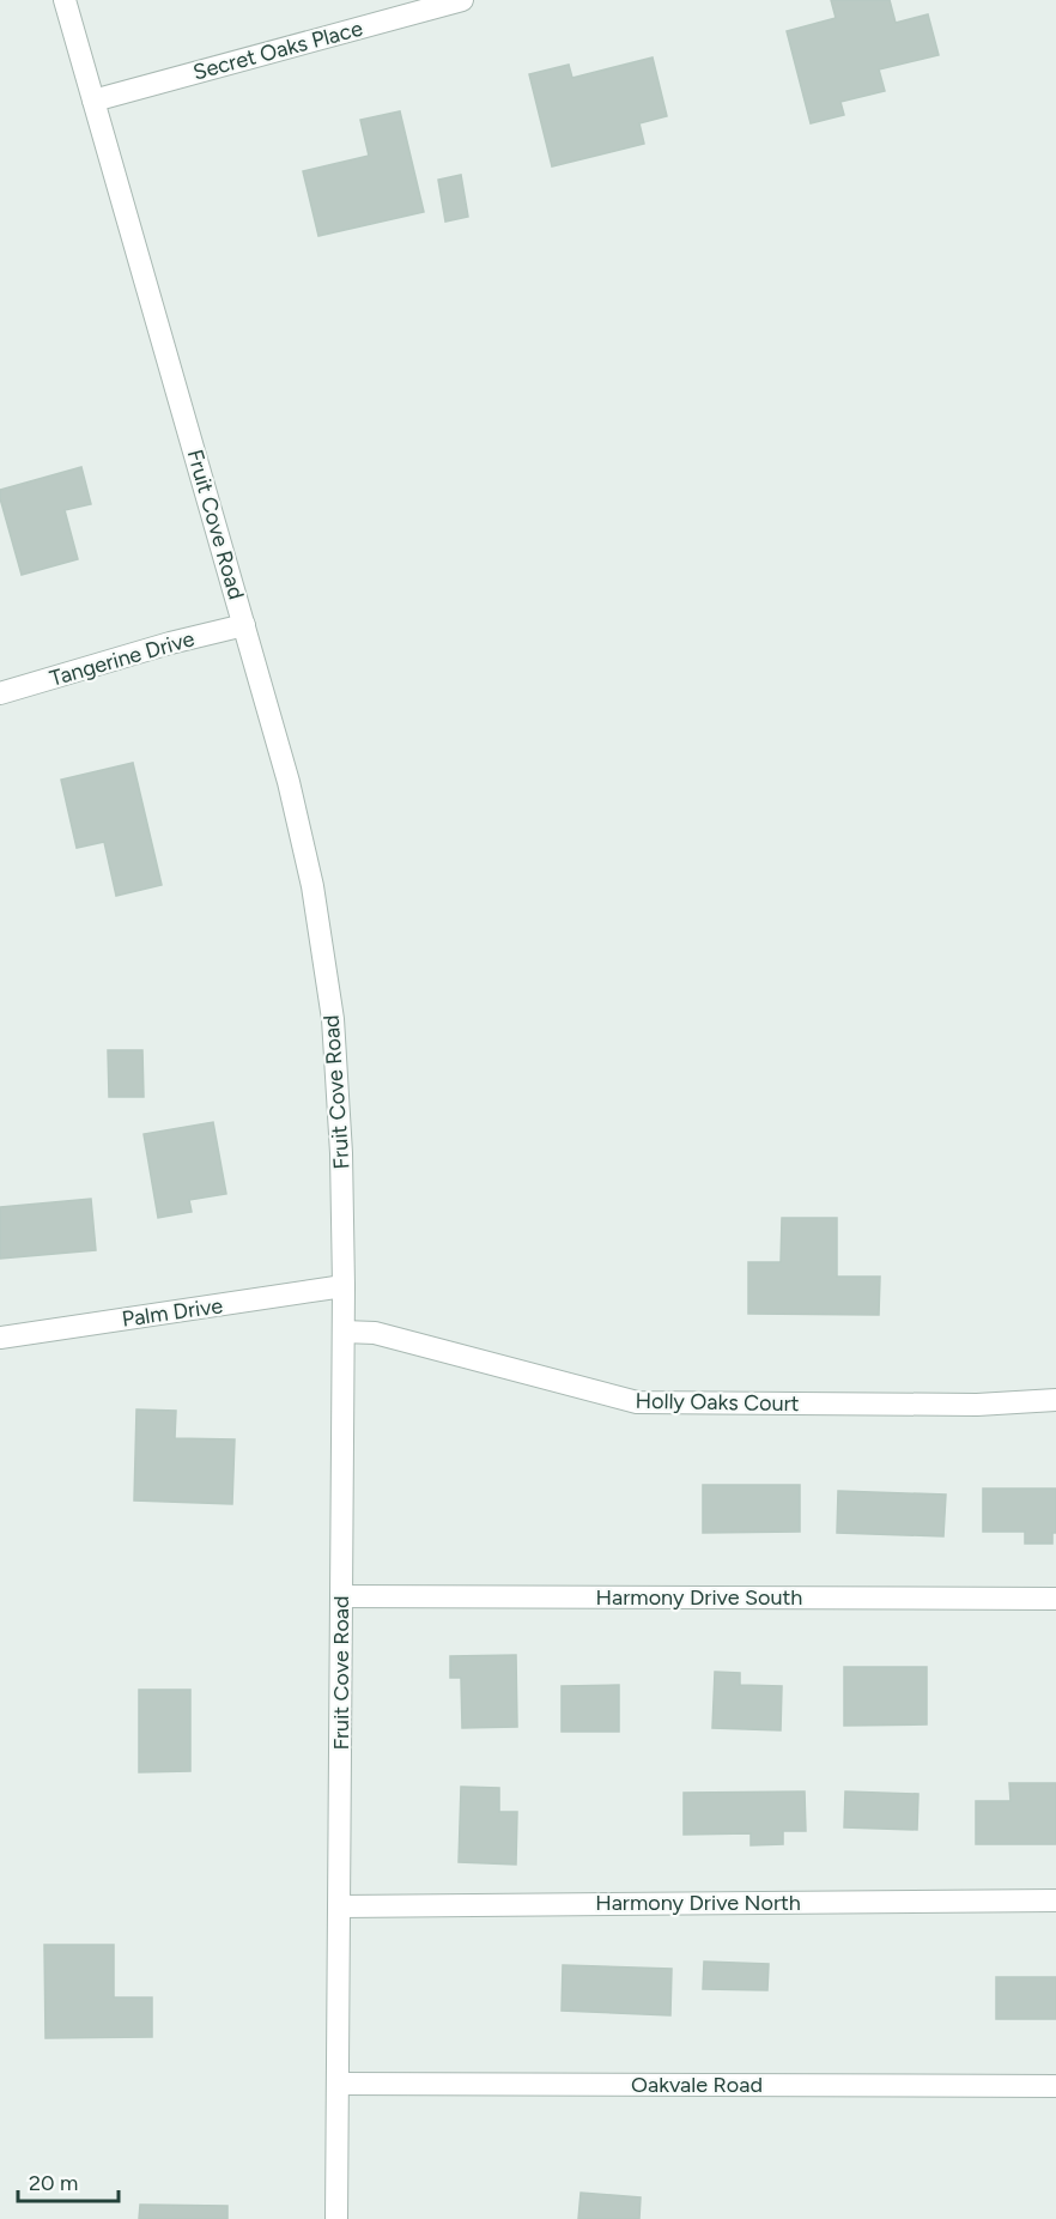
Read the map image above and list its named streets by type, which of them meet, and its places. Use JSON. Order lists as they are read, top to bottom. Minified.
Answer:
{"streets":{"street":["Secret Oaks Place","Fruit Cove Road","Tangerine Drive","Palm Drive","Holly Oaks Court","Harmony Drive South","Harmony Drive North","Oakvale Road"]},"crossings":[["Secret Oaks Place","Fruit Cove Road"],["Fruit Cove Road","Tangerine Drive"],["Fruit Cove Road","Palm Drive"],["Fruit Cove Road","Holly Oaks Court"],["Fruit Cove Road","Harmony Drive South"],["Fruit Cove Road","Harmony Drive North"],["Fruit Cove Road","Oakvale Road"]],"scale_bar":"20 m"}
